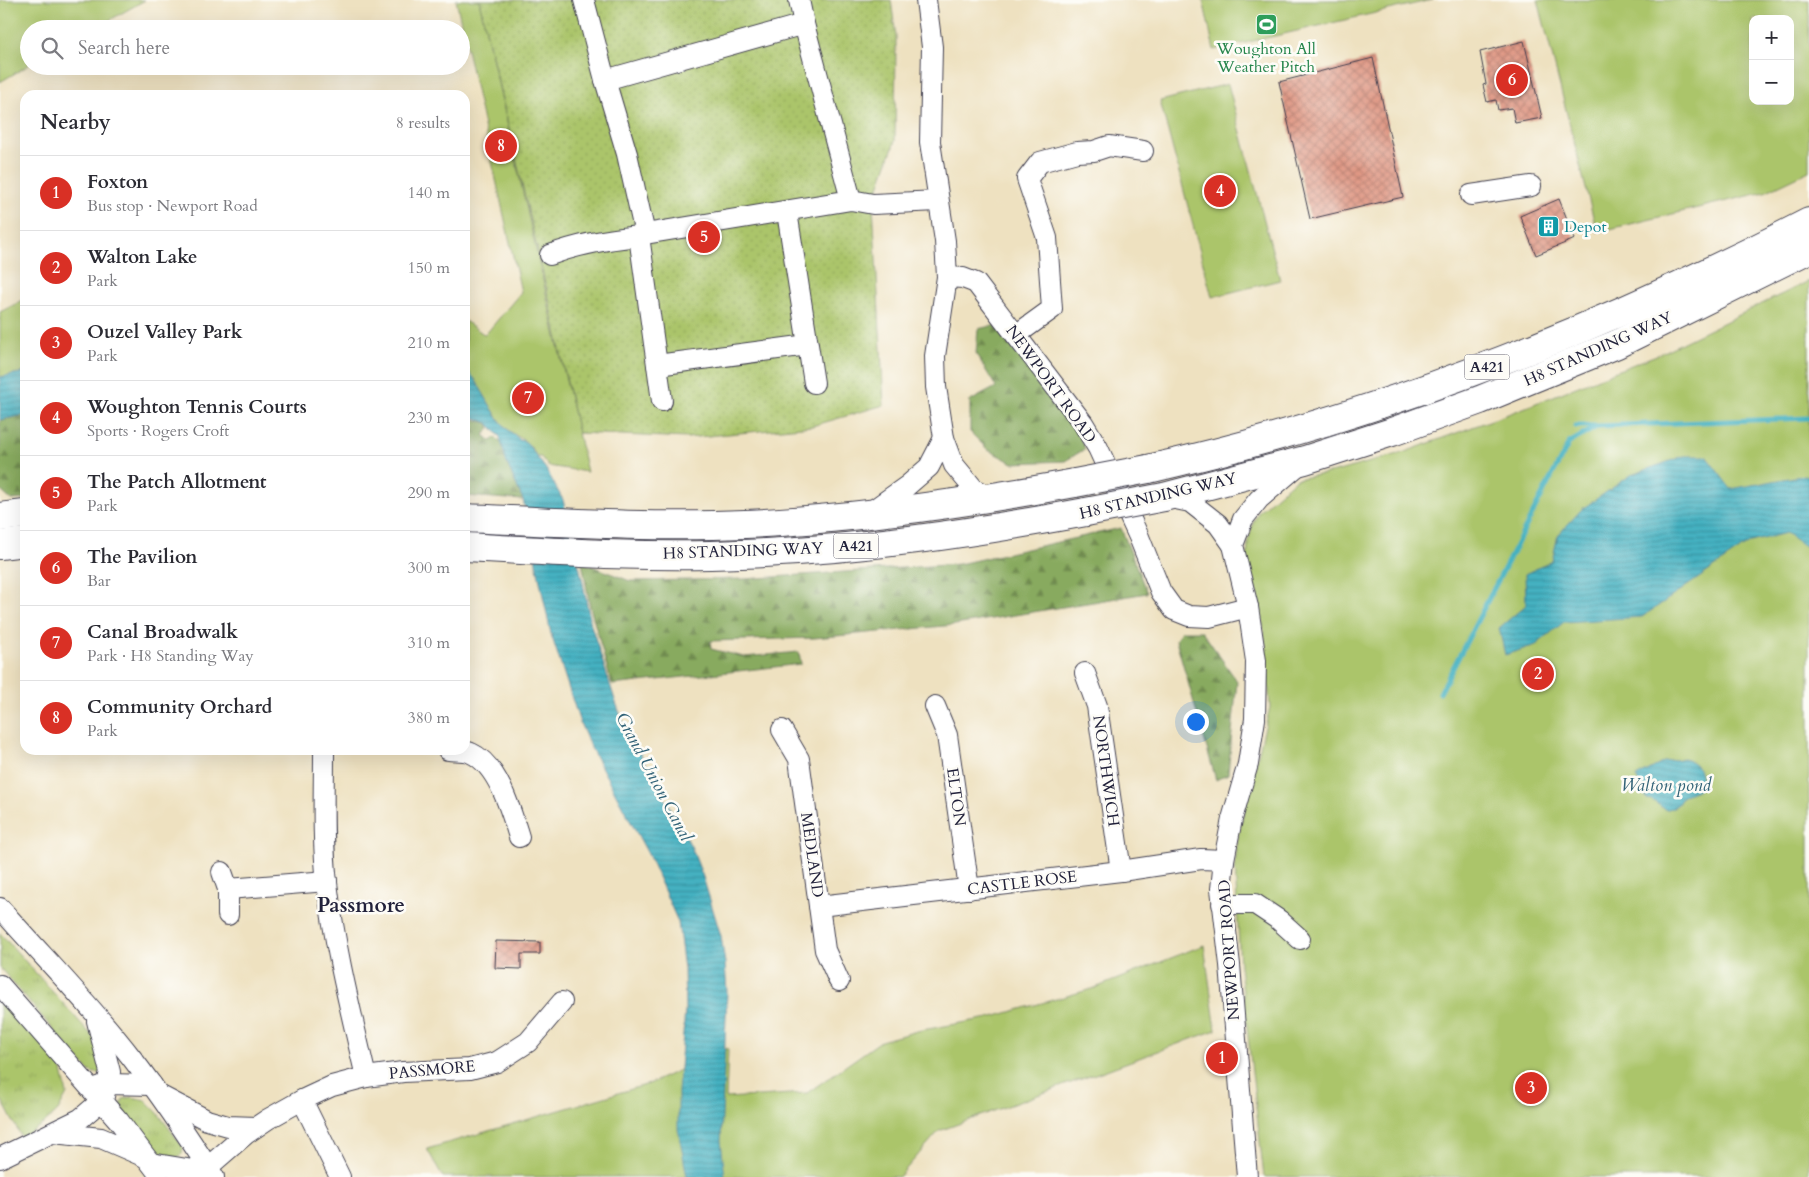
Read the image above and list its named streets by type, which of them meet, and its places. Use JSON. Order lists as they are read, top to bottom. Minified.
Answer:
{"streets":{"highway":["H8 STANDING WAY","A421"],"street":["NEWPORT ROAD","NORTHWICH","ELTON","MEDLAND","CASTLE ROSE","PASSMORE"]},"crossings":[["NEWPORT ROAD","CASTLE ROSE"],["NORTHWICH","CASTLE ROSE"],["ELTON","CASTLE ROSE"],["MEDLAND","CASTLE ROSE"]],"districts":["Passmore"],"water":["Grand Union Canal","Walton pond"],"places":{"sports":["Woughton All Weather Pitch"],"building":["Depot"]},"page":{"map_buttons":["+","−"],"search":"Search here","pins":["6","8","4","5","7","2","1","3"],"heading":["Nearby","8 results"],"list":[{"mark":"1","name":"Foxton","note":"Bus stop · Newport Road","value":"140 m"},{"mark":"2","name":"Walton Lake","note":"Park","value":"150 m"},{"mark":"3","name":"Ouzel Valley Park","note":"Park","value":"210 m"},{"mark":"4","name":"Woughton Tennis Courts","note":"Sports · Rogers Croft","value":"230 m"},{"mark":"5","name":"The Patch Allotment","note":"Park","value":"290 m"},{"mark":"6","name":"The Pavilion","note":"Bar","value":"300 m"},{"mark":"7","name":"Canal Broadwalk","note":"Park · H8 Standing Way","value":"310 m"},{"mark":"8","name":"Community Orchard","note":"Park","value":"380 m"}]}}
